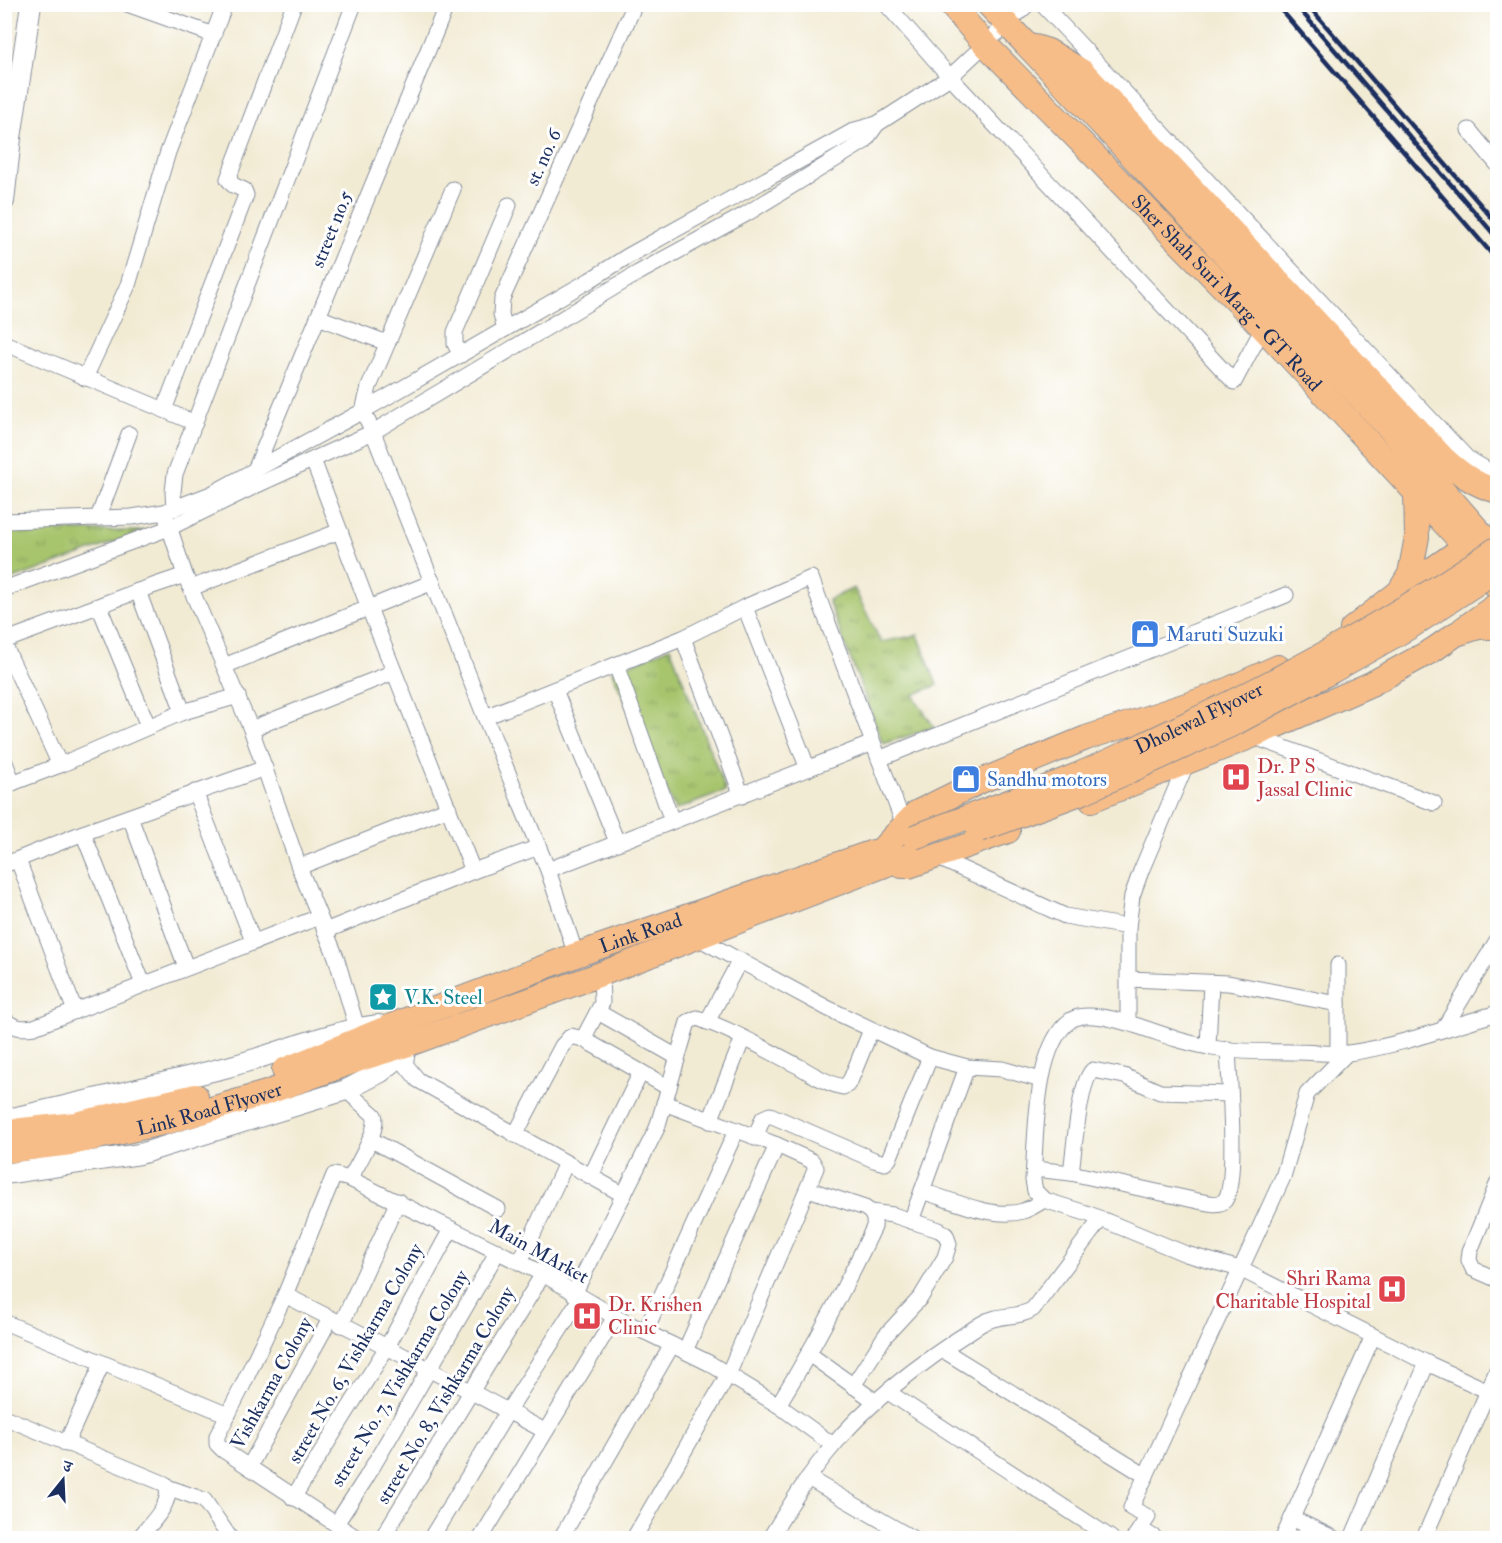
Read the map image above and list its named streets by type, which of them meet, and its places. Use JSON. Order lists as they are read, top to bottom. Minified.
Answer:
{"streets":{"main road":["Sher Shah Suri Marg - GT Road","Dholewal Flyover","Link Road","Link Road Flyover"],"street":["st. no. 6","street no.5","Main MArket","street No. 6, Vishkarma Colony","street No. 7, Vishkarma Colony","Vishkarma Colony","street No. 8, Vishkarma Colony"]},"crossings":[["Sher Shah Suri Marg - GT Road","Dholewal Flyover"],["Dholewal Flyover","Link Road"],["Link Road","Link Road Flyover"],["Main MArket","street No. 6, Vishkarma Colony"],["Main MArket","street No. 7, Vishkarma Colony"],["Main MArket","Vishkarma Colony"],["Main MArket","street No. 8, Vishkarma Colony"]],"places":{"shop":["Maruti Suzuki","Sandhu motors"],"hospital":["Dr. P S Jassal Clinic","Shri Rama Charitable Hospital","Dr. Krishen Clinic"],"place":["V.K. Steel"]},"north":"top"}
